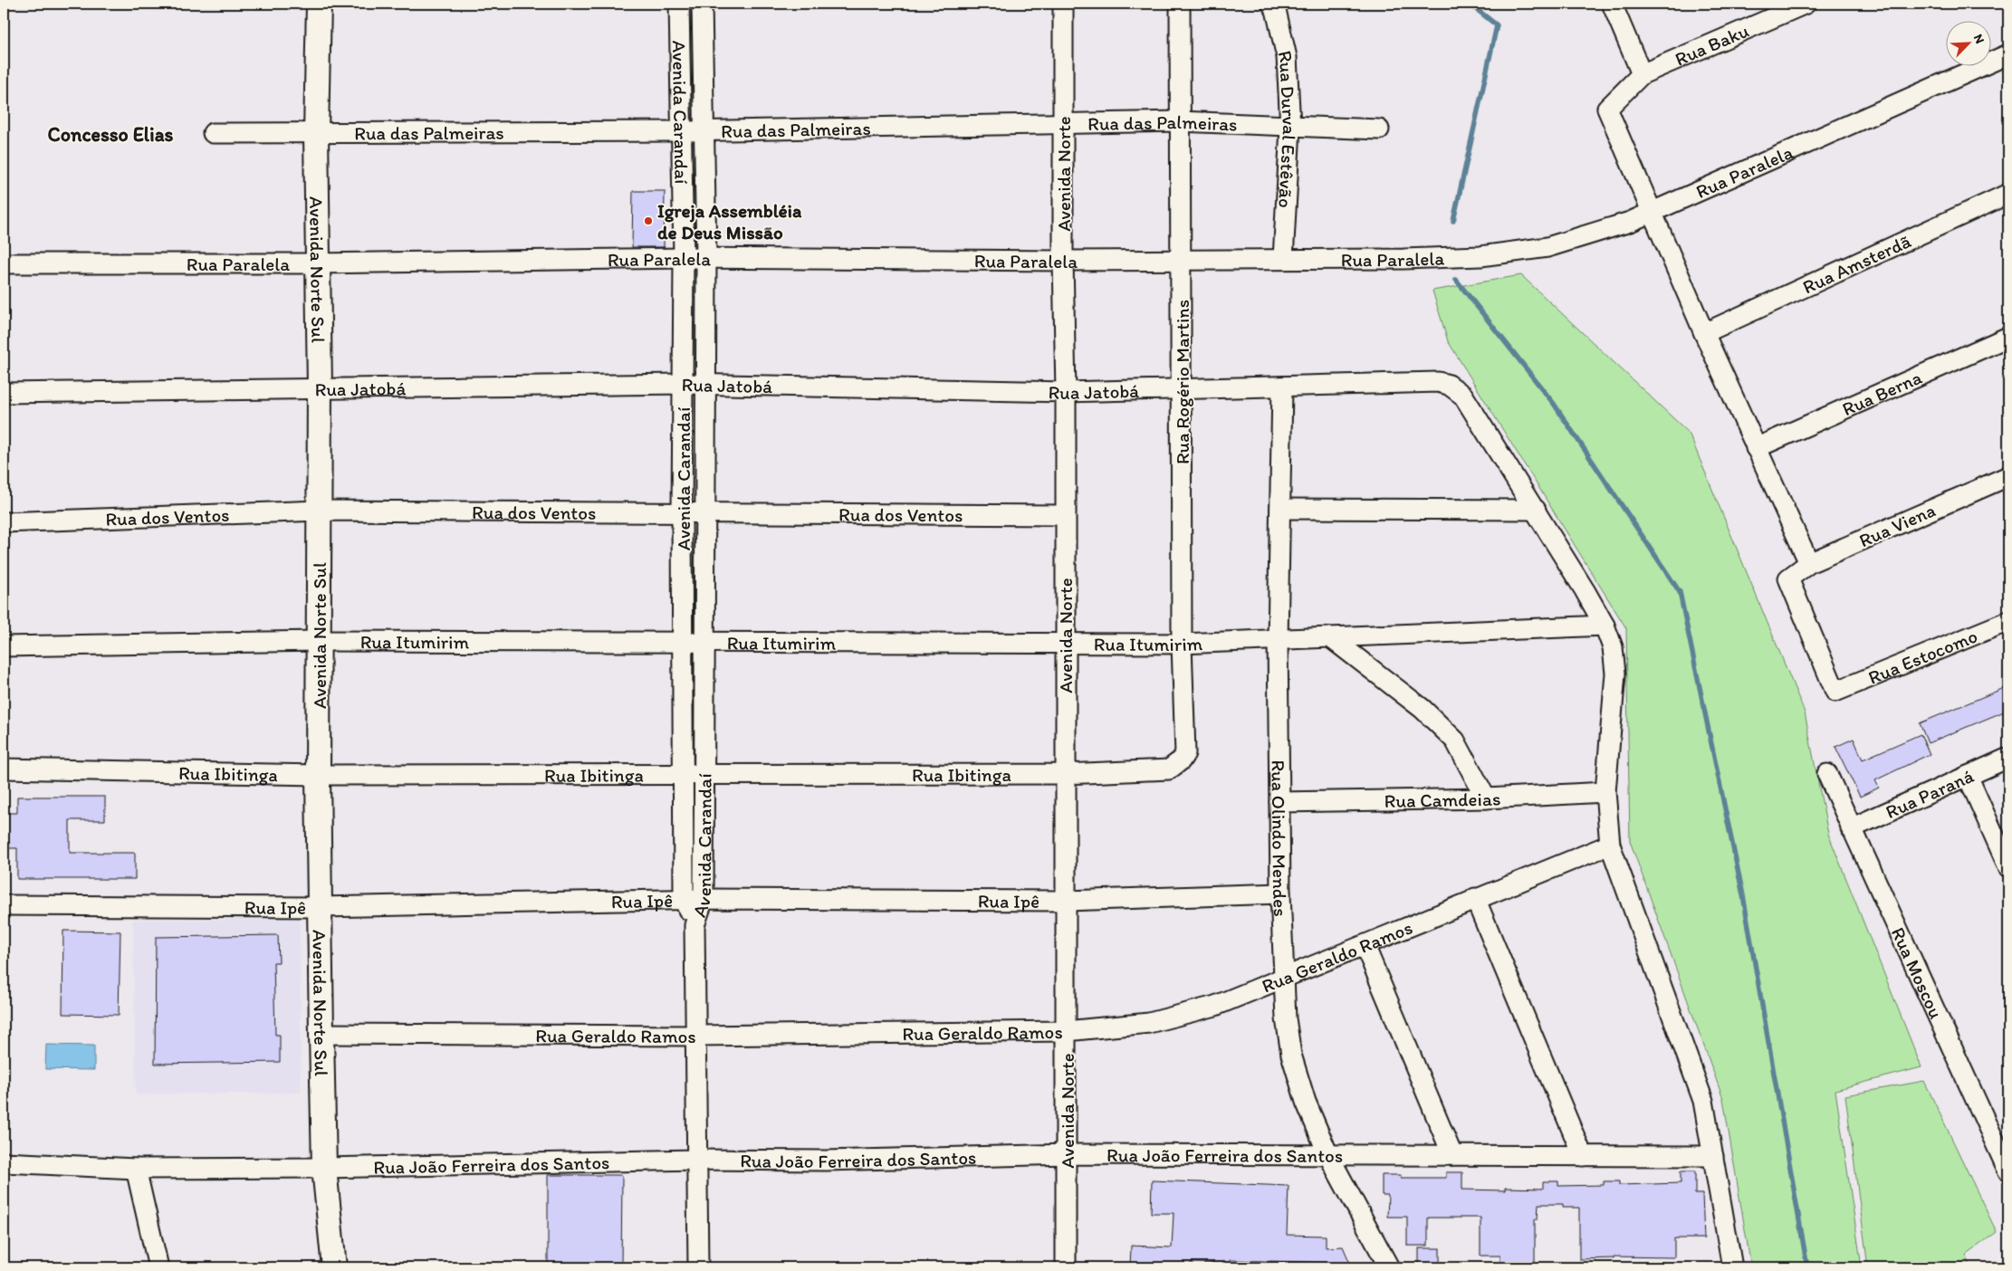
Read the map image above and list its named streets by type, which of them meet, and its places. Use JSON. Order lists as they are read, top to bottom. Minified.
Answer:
{"streets":{"street":["Rua Baku","Avenida Carandaí","Rua das Palmeiras","Rua Durval Estêvão","Rua Paralela","Avenida Norte","Rua Amsterdã","Avenida Norte Sul","Rua Rogério Martins","Rua Jatobá","Rua Berna","Rua dos Ventos","Rua Viena","Rua Itumirim","Rua Estocomo","Rua Ibitinga","Rua Paraná","Rua Camdeias","Rua Olindo Mendes","Rua Ipê","Rua Geraldo Ramos","Rua Moscou","Rua João Ferreira dos Santos"]},"crossings":[["Avenida Carandaí","Rua das Palmeiras"],["Avenida Carandaí","Rua Paralela"],["Avenida Carandaí","Rua Jatobá"],["Avenida Carandaí","Rua dos Ventos"],["Avenida Carandaí","Rua Itumirim"],["Avenida Carandaí","Rua Ibitinga"],["Avenida Carandaí","Rua Ipê"],["Avenida Carandaí","Rua Geraldo Ramos"],["Avenida Carandaí","Rua João Ferreira dos Santos"],["Rua das Palmeiras","Rua Durval Estêvão"],["Rua das Palmeiras","Avenida Norte"],["Rua das Palmeiras","Avenida Norte Sul"],["Rua das Palmeiras","Rua Rogério Martins"],["Rua Durval Estêvão","Rua Paralela"],["Rua Paralela","Avenida Norte"],["Rua Paralela","Avenida Norte Sul"],["Rua Paralela","Rua Rogério Martins"],["Avenida Norte","Rua Jatobá"],["Avenida Norte","Rua dos Ventos"],["Avenida Norte","Rua Itumirim"],["Avenida Norte","Rua Ibitinga"],["Avenida Norte","Rua Ipê"],["Avenida Norte","Rua Geraldo Ramos"],["Avenida Norte","Rua João Ferreira dos Santos"],["Avenida Norte Sul","Rua Jatobá"],["Avenida Norte Sul","Rua dos Ventos"],["Avenida Norte Sul","Rua Itumirim"],["Avenida Norte Sul","Rua Ibitinga"],["Avenida Norte Sul","Rua Ipê"],["Avenida Norte Sul","Rua Geraldo Ramos"],["Avenida Norte Sul","Rua João Ferreira dos Santos"],["Rua Rogério Martins","Rua Jatobá"],["Rua Rogério Martins","Rua Itumirim"],["Rua Rogério Martins","Rua Ibitinga"],["Rua Jatobá","Rua Olindo Mendes"],["Rua Viena","Rua Estocomo"],["Rua Itumirim","Rua Olindo Mendes"],["Rua Paraná","Rua Moscou"],["Rua Camdeias","Rua Olindo Mendes"],["Rua Olindo Mendes","Rua Ipê"],["Rua Olindo Mendes","Rua Geraldo Ramos"],["Rua Olindo Mendes","Rua João Ferreira dos Santos"]],"districts":["Concesso Elias"],"places":["Igreja Assembléia de Deus Missão"],"north":"top right"}
